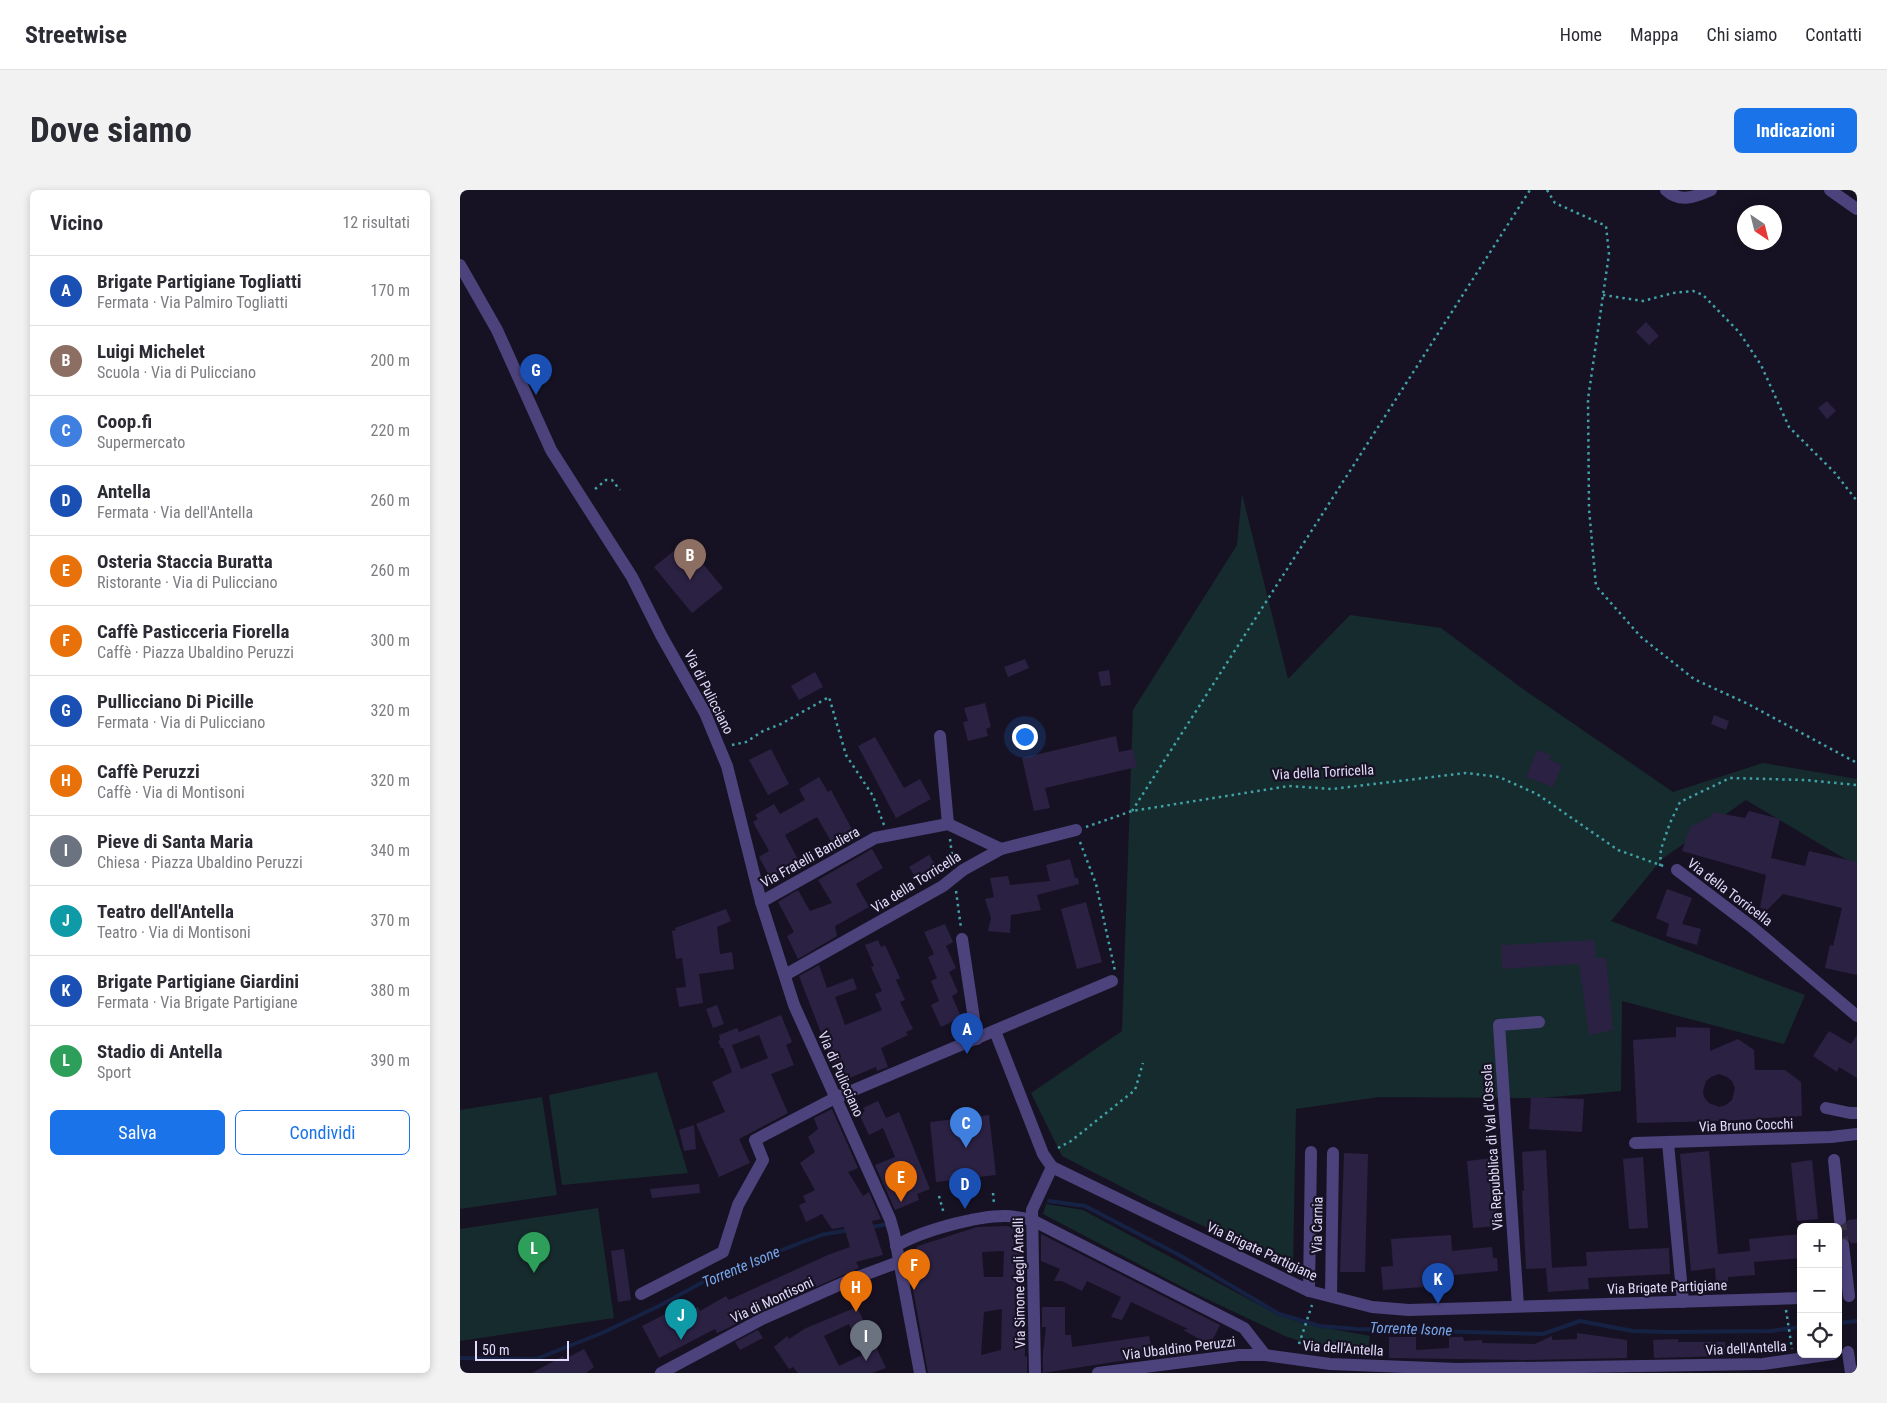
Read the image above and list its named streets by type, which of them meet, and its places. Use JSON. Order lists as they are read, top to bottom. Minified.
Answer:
{"streets":{"street":["Via di Pulicciano","Via della Torricella","Via Fratelli Bandiera","Via Bruno Cocchi","Via Repubblica di Val d'Ossola","Via Carnia","Via Brigate Partigiane","Via Simone degli Antelli","Via di Montisoni","Via Ubaldino Peruzzi","Via dell'Antella"]},"crossings":[["Via di Pulicciano","Via della Torricella"],["Via di Pulicciano","Via Fratelli Bandiera"],["Via di Pulicciano","Via di Montisoni"],["Via Repubblica di Val d'Ossola","Via Brigate Partigiane"],["Via Carnia","Via Brigate Partigiane"],["Via Brigate Partigiane","Via Simone degli Antelli"],["Via Ubaldino Peruzzi","Via dell'Antella"]],"water":["Torrente Isone"],"scale_bar":"50 m","north":"bottom right","page":{"header":"Streetwise","nav":["Home","Mappa","Chi siamo","Contatti"],"buttons":["Indicazioni",["Salva","Condividi"]],"title":"Dove siamo","heading":["Vicino","12 risultati"],"list":[{"mark":"A","name":"Brigate Partigiane Togliatti","note":"Fermata · Via Palmiro Togliatti","value":"170 m"},{"mark":"B","name":"Luigi Michelet","note":"Scuola · Via di Pulicciano","value":"200 m"},{"mark":"C","name":"Coop.fi","note":"Supermercato","value":"220 m"},{"mark":"D","name":"Antella","note":"Fermata · Via dell'Antella","value":"260 m"},{"mark":"E","name":"Osteria Staccia Buratta","note":"Ristorante · Via di Pulicciano","value":"260 m"},{"mark":"F","name":"Caffè Pasticceria Fiorella","note":"Caffè · Piazza Ubaldino Peruzzi","value":"300 m"},{"mark":"G","name":"Pullicciano Di Picille","note":"Fermata · Via di Pulicciano","value":"320 m"},{"mark":"H","name":"Caffè Peruzzi","note":"Caffè · Via di Montisoni","value":"320 m"},{"mark":"I","name":"Pieve di Santa Maria","note":"Chiesa · Piazza Ubaldino Peruzzi","value":"340 m"},{"mark":"J","name":"Teatro dell'Antella","note":"Teatro · Via di Montisoni","value":"370 m"},{"mark":"K","name":"Brigate Partigiane Giardini","note":"Fermata · Via Brigate Partigiane","value":"380 m"},{"mark":"L","name":"Stadio di Antella","note":"Sport","value":"390 m"}],"pins":["G","B","A","C","E","D","L","F","K","H","J","I"],"map_buttons":["+","−"],"scale":"50 m"}}
